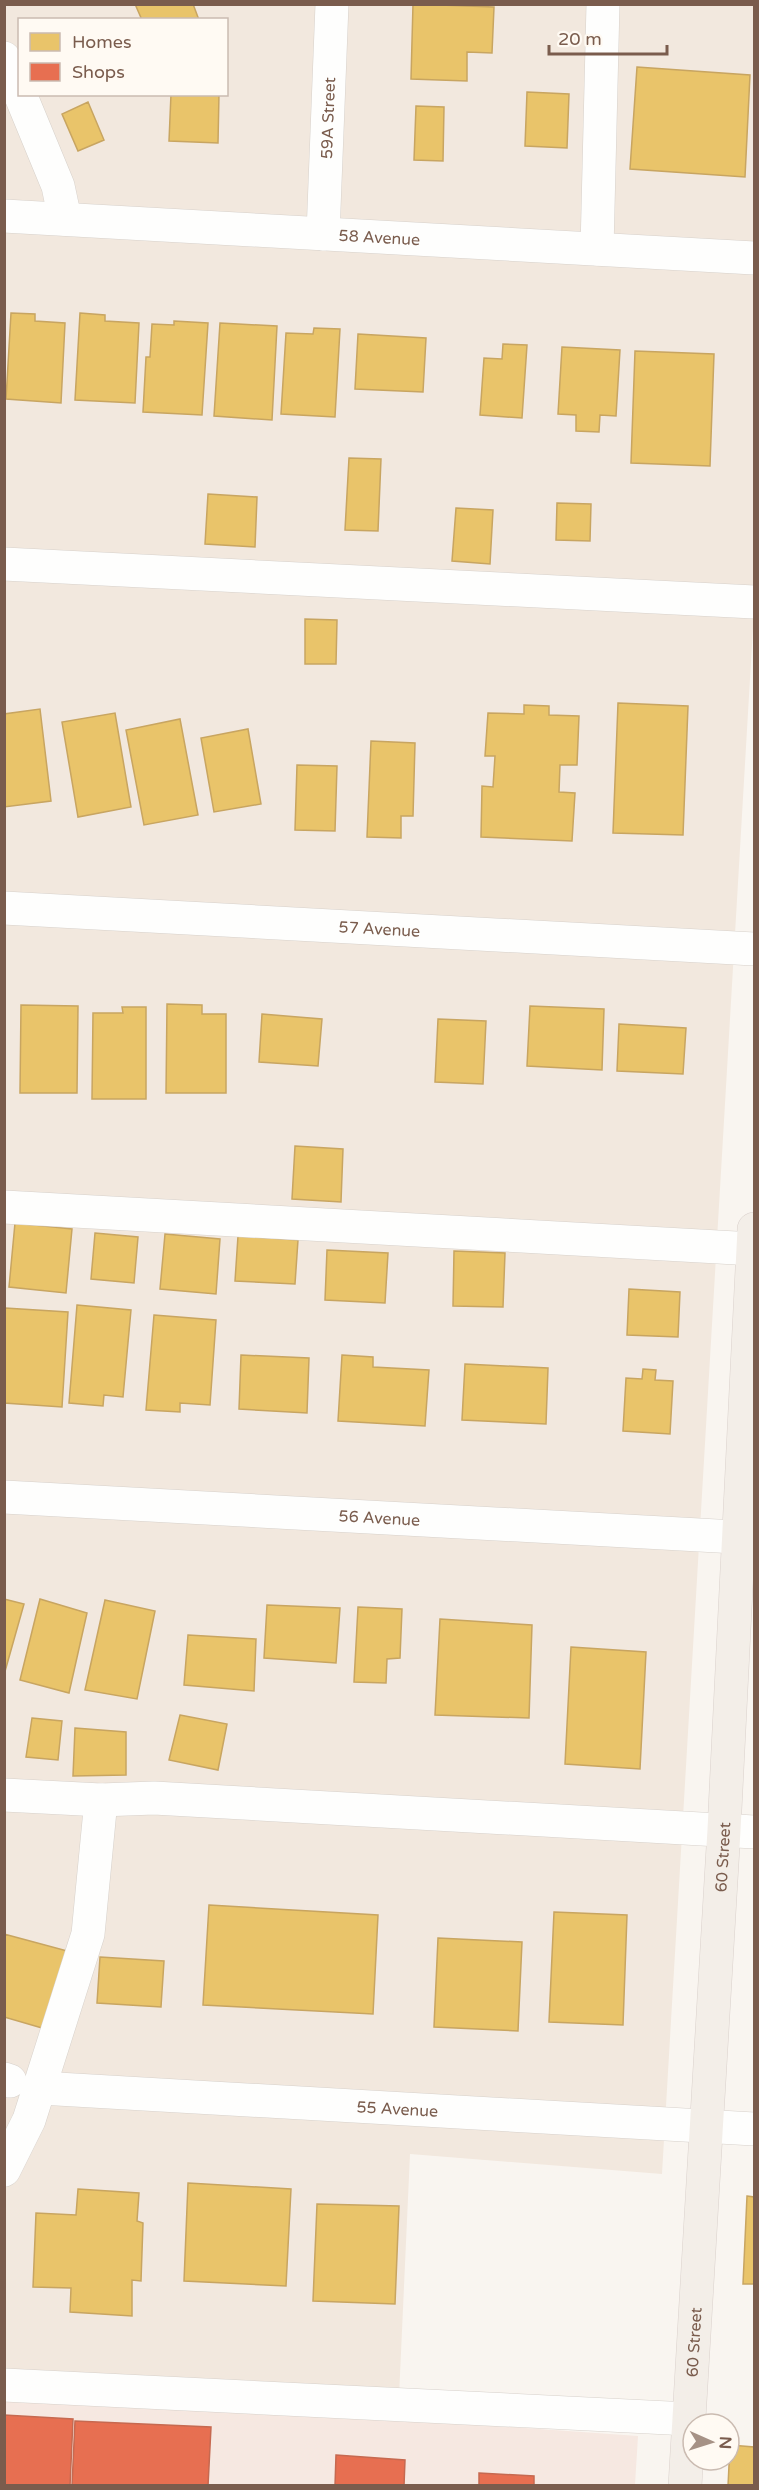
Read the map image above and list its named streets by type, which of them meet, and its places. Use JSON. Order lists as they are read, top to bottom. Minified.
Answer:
{"streets":{"main road":["60 Street"],"street":["59A Street","58 Avenue","57 Avenue","56 Avenue","55 Avenue"]},"crossings":[["59A Street","58 Avenue"],["56 Avenue","60 Street"],["60 Street","55 Avenue"]],"legend":["Homes","Shops"],"scale_bar":"20 m","north":"right"}
